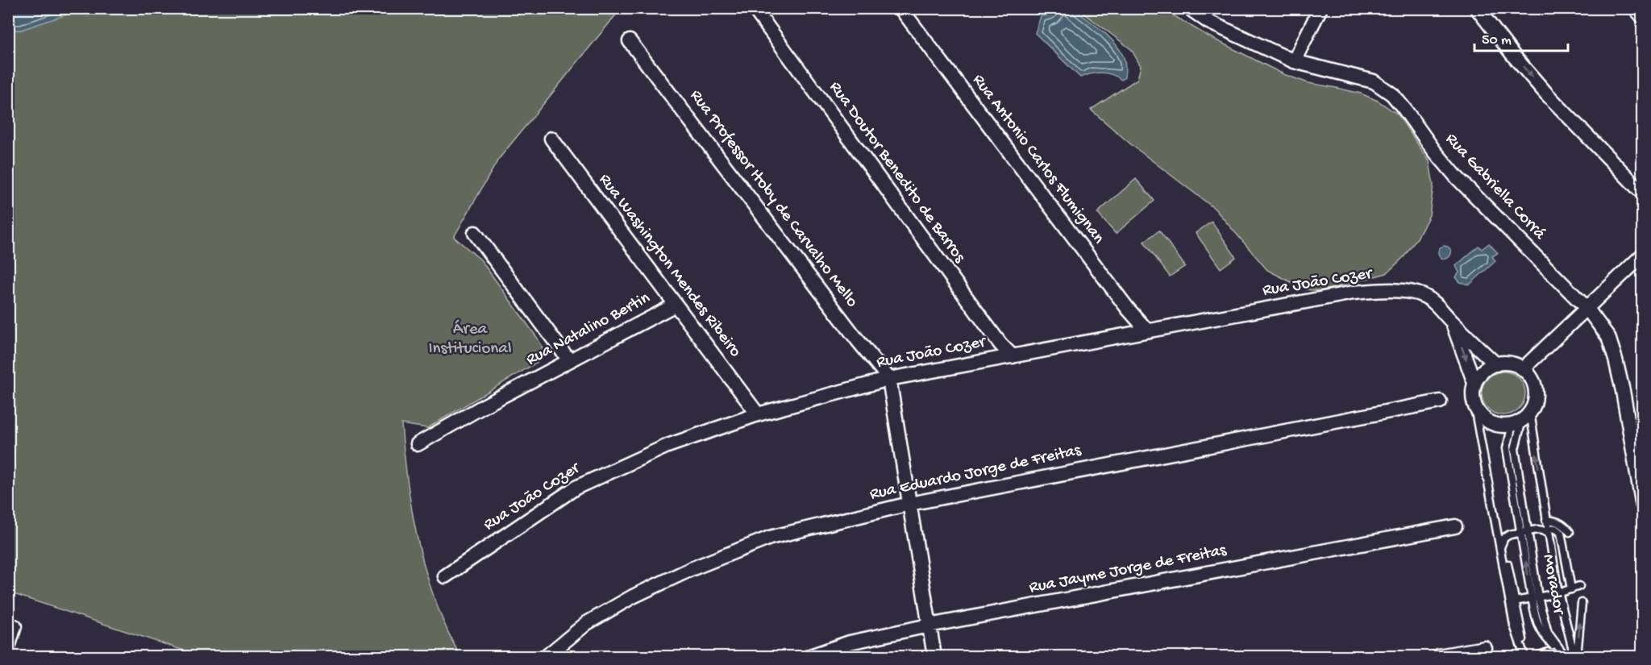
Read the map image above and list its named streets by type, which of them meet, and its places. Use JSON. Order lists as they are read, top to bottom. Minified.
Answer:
{"streets":{"street":["Rua Antonio Carlos Flumignan","Rua Doutor Benedito de Barros","Rua Gabriella Corrá","Rua Professor Itoby de Carvalho Mello","Rua Washington Mendes Ribeiro","Rua João Cozer","Rua Natalino Bertin","Rua Eduardo Jorge de Freitas","Rua Jayme Jorge de Freitas"],"lane":["Morador"]},"crossings":[["Rua Antonio Carlos Flumignan","Rua João Cozer"],["Rua Doutor Benedito de Barros","Rua João Cozer"],["Rua Professor Itoby de Carvalho Mello","Rua João Cozer"],["Rua Washington Mendes Ribeiro","Rua João Cozer"],["Rua Washington Mendes Ribeiro","Rua Natalino Bertin"]],"parks":["Área Institucional"],"scale_bar":"50 m"}
